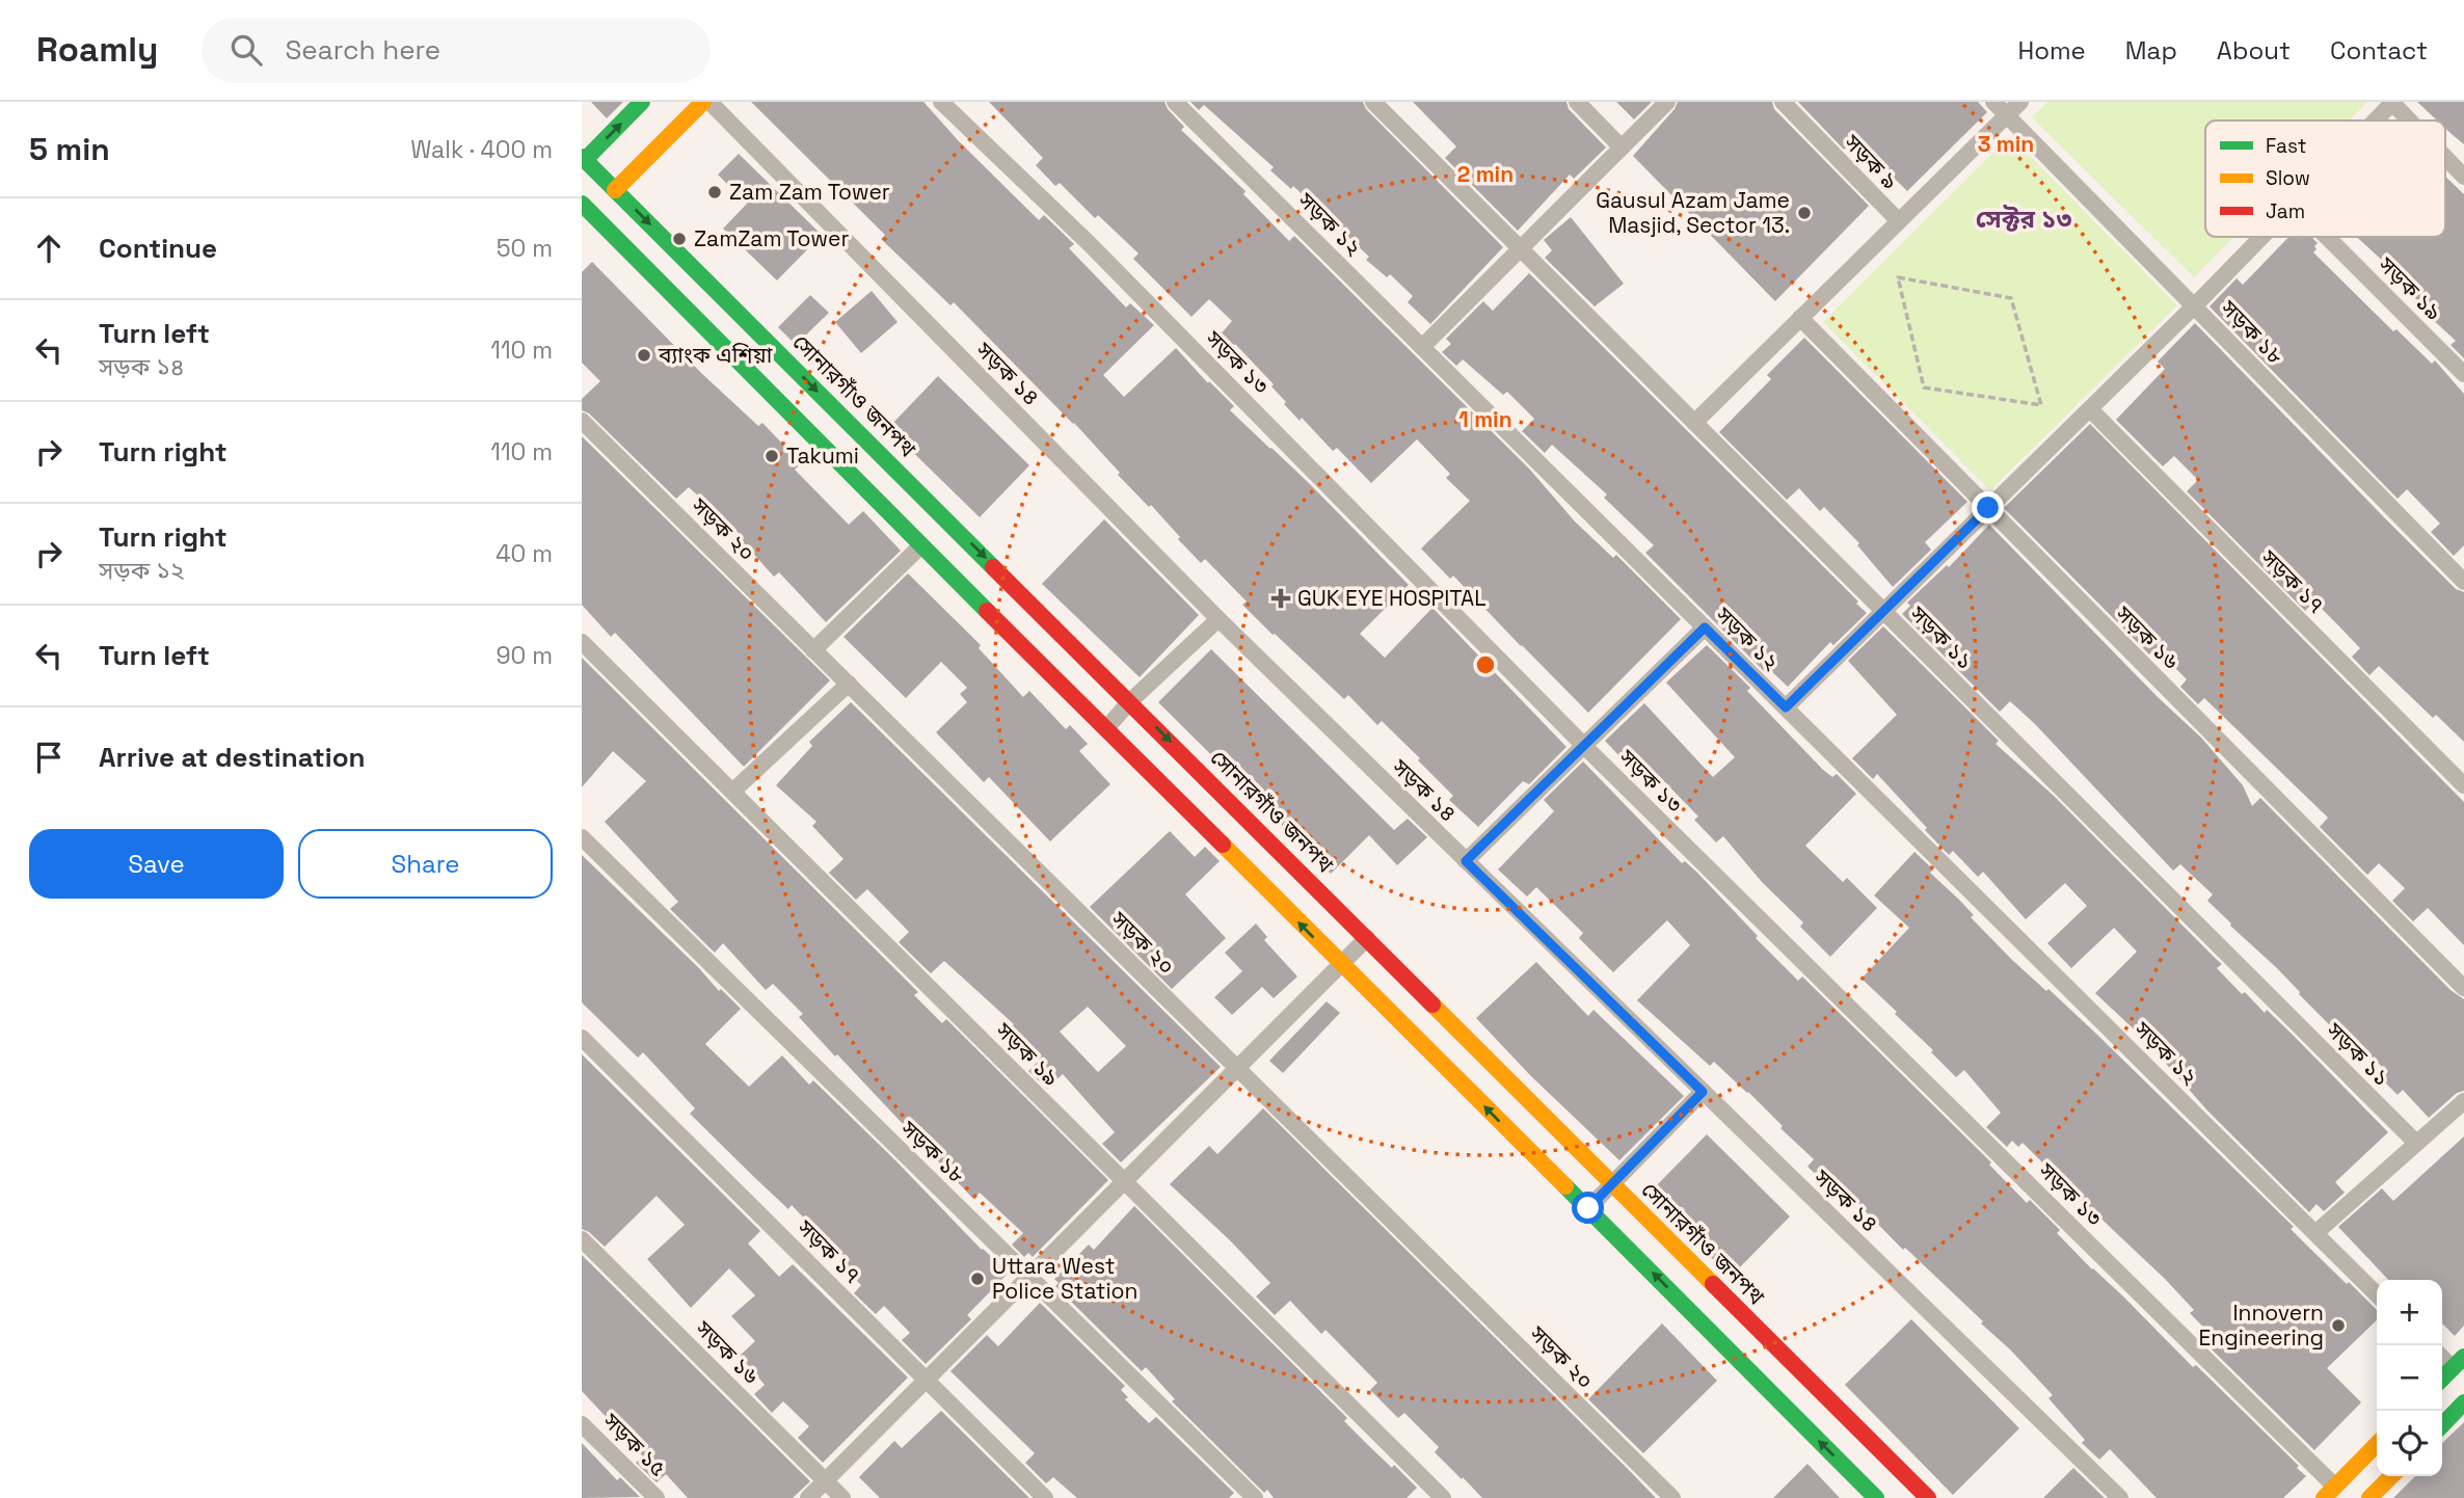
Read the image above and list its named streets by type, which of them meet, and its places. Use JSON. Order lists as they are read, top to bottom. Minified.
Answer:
{"streets":{"main road":["সোনারগাঁও জনপথ"],"street":["সড়ক ৯","সড়ক ১২","সড়ক ১৯","সড়ক ১৮","সড়ক ১৩","সড়ক ১৪","সড়ক ২০","সড়ক ১৭","সড়ক ১১","সড়ক ১৬","সড়ক ১৫"]},"districts":["সেক্টর ১৩"],"places":{"other":["Zam Zam Tower","Gausul Azam Jame Masjid, Sector 13.","ZamZam Tower","ব্যাংক এশিয়া","Takumi","Uttara West Police Station","Innovern Engineering"],"health":["GUK EYE HOSPITAL"]},"legend":["Fast","Slow","Jam"],"page":{"header":"Roamly","search":"Search here","nav":["Home","Map","About","Contact"],"heading":["5 min","Walk · 400 m"],"list":[["Continue","50 m"],["Turn left","সড়ক ১৪","110 m"],["Turn right","110 m"],["Turn right","সড়ক ১২","40 m"],["Turn left","90 m"],"Arrive at destination"],"buttons":["Save","Share"],"map_buttons":["+","−"]},"rings":["3 min","2 min","1 min"]}
